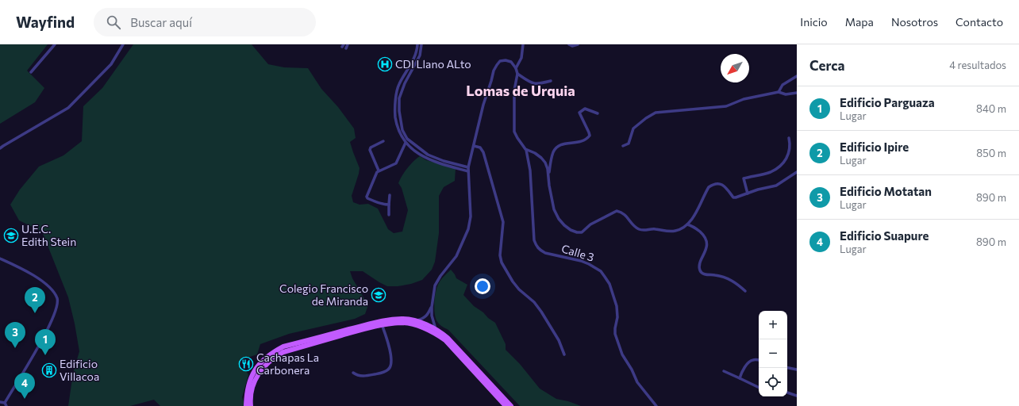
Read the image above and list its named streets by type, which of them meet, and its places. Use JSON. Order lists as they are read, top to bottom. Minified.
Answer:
{"streets":{"street":["Calle 3"]},"districts":["Lomas de Urquia"],"places":{"hospital":["CDI Llano ALto"],"school or university":["U.E.C. Edith Stein","Colegio Francisco de Miranda"],"restaurant":["Cachapas La Carbonera"],"building":["Edificio Villacoa"]},"north":"bottom left","page":{"header":"Wayfind","search":"Buscar aquí","nav":["Inicio","Mapa","Nosotros","Contacto"],"heading":["Cerca","4 resultados"],"list":[{"mark":"1","name":"Edificio Parguaza","note":"Lugar","value":"840 m"},{"mark":"2","name":"Edificio Ipire","note":"Lugar","value":"850 m"},{"mark":"3","name":"Edificio Motatan","note":"Lugar","value":"890 m"},{"mark":"4","name":"Edificio Suapure","note":"Lugar","value":"890 m"}],"pins":["2","3","1","4"],"map_buttons":["+","−"]}}
